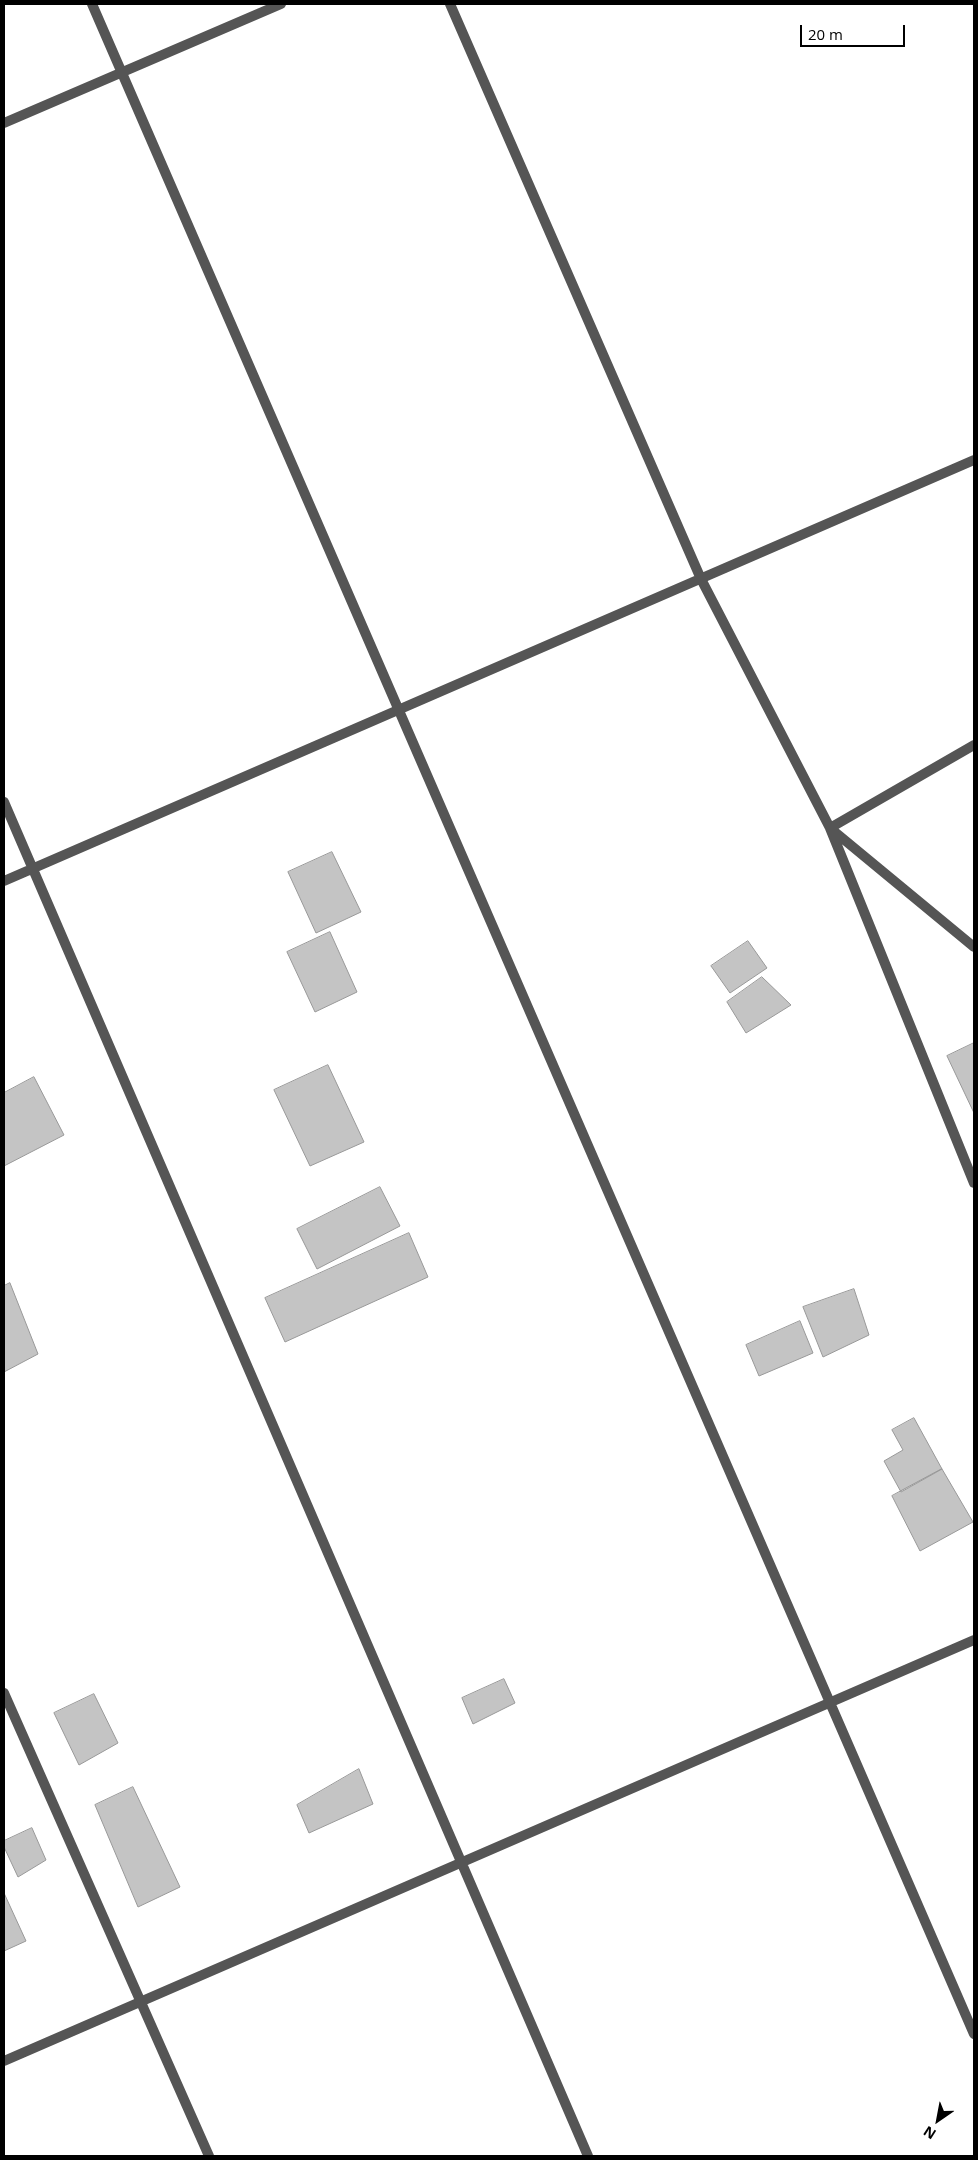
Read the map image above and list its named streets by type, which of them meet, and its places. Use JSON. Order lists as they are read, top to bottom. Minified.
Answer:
{"scale_bar":"20 m","north":"bottom left"}
